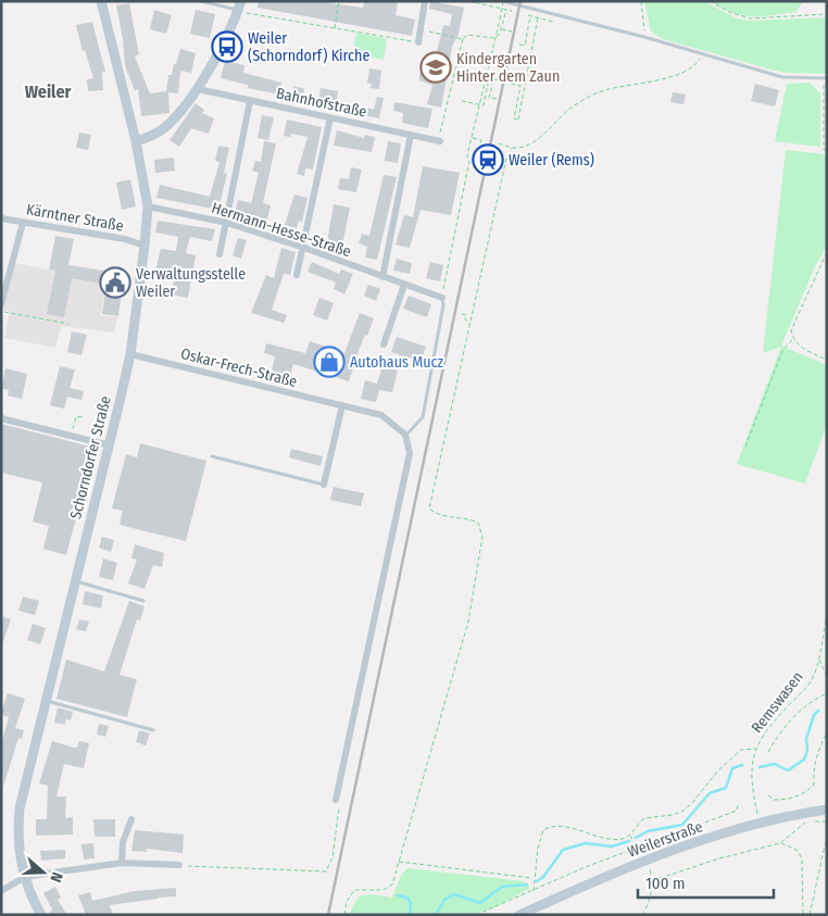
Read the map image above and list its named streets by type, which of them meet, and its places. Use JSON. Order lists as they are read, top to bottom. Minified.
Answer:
{"streets":{"street":["Bahnhofstraße","Kärntner Straße","Hermann-Hesse-Straße","Oskar-Frech-Straße","Schorndorfer Straße","Weilerstraße"],"path":["Remswasen"]},"crossings":[["Kärntner Straße","Schorndorfer Straße"],["Hermann-Hesse-Straße","Schorndorfer Straße"],["Oskar-Frech-Straße","Schorndorfer Straße"],["Remswasen","Weilerstraße"]],"districts":["Weiler"],"places":{"bus stop":["Weiler (Schorndorf) Kirche"],"school or university":["Kindergarten Hinter dem Zaun"],"station":["Weiler (Rems)"],"public building":["Verwaltungsstelle Weiler"],"shop":["Autohaus Mucz"]},"scale_bar":"100 m","north":"right"}
